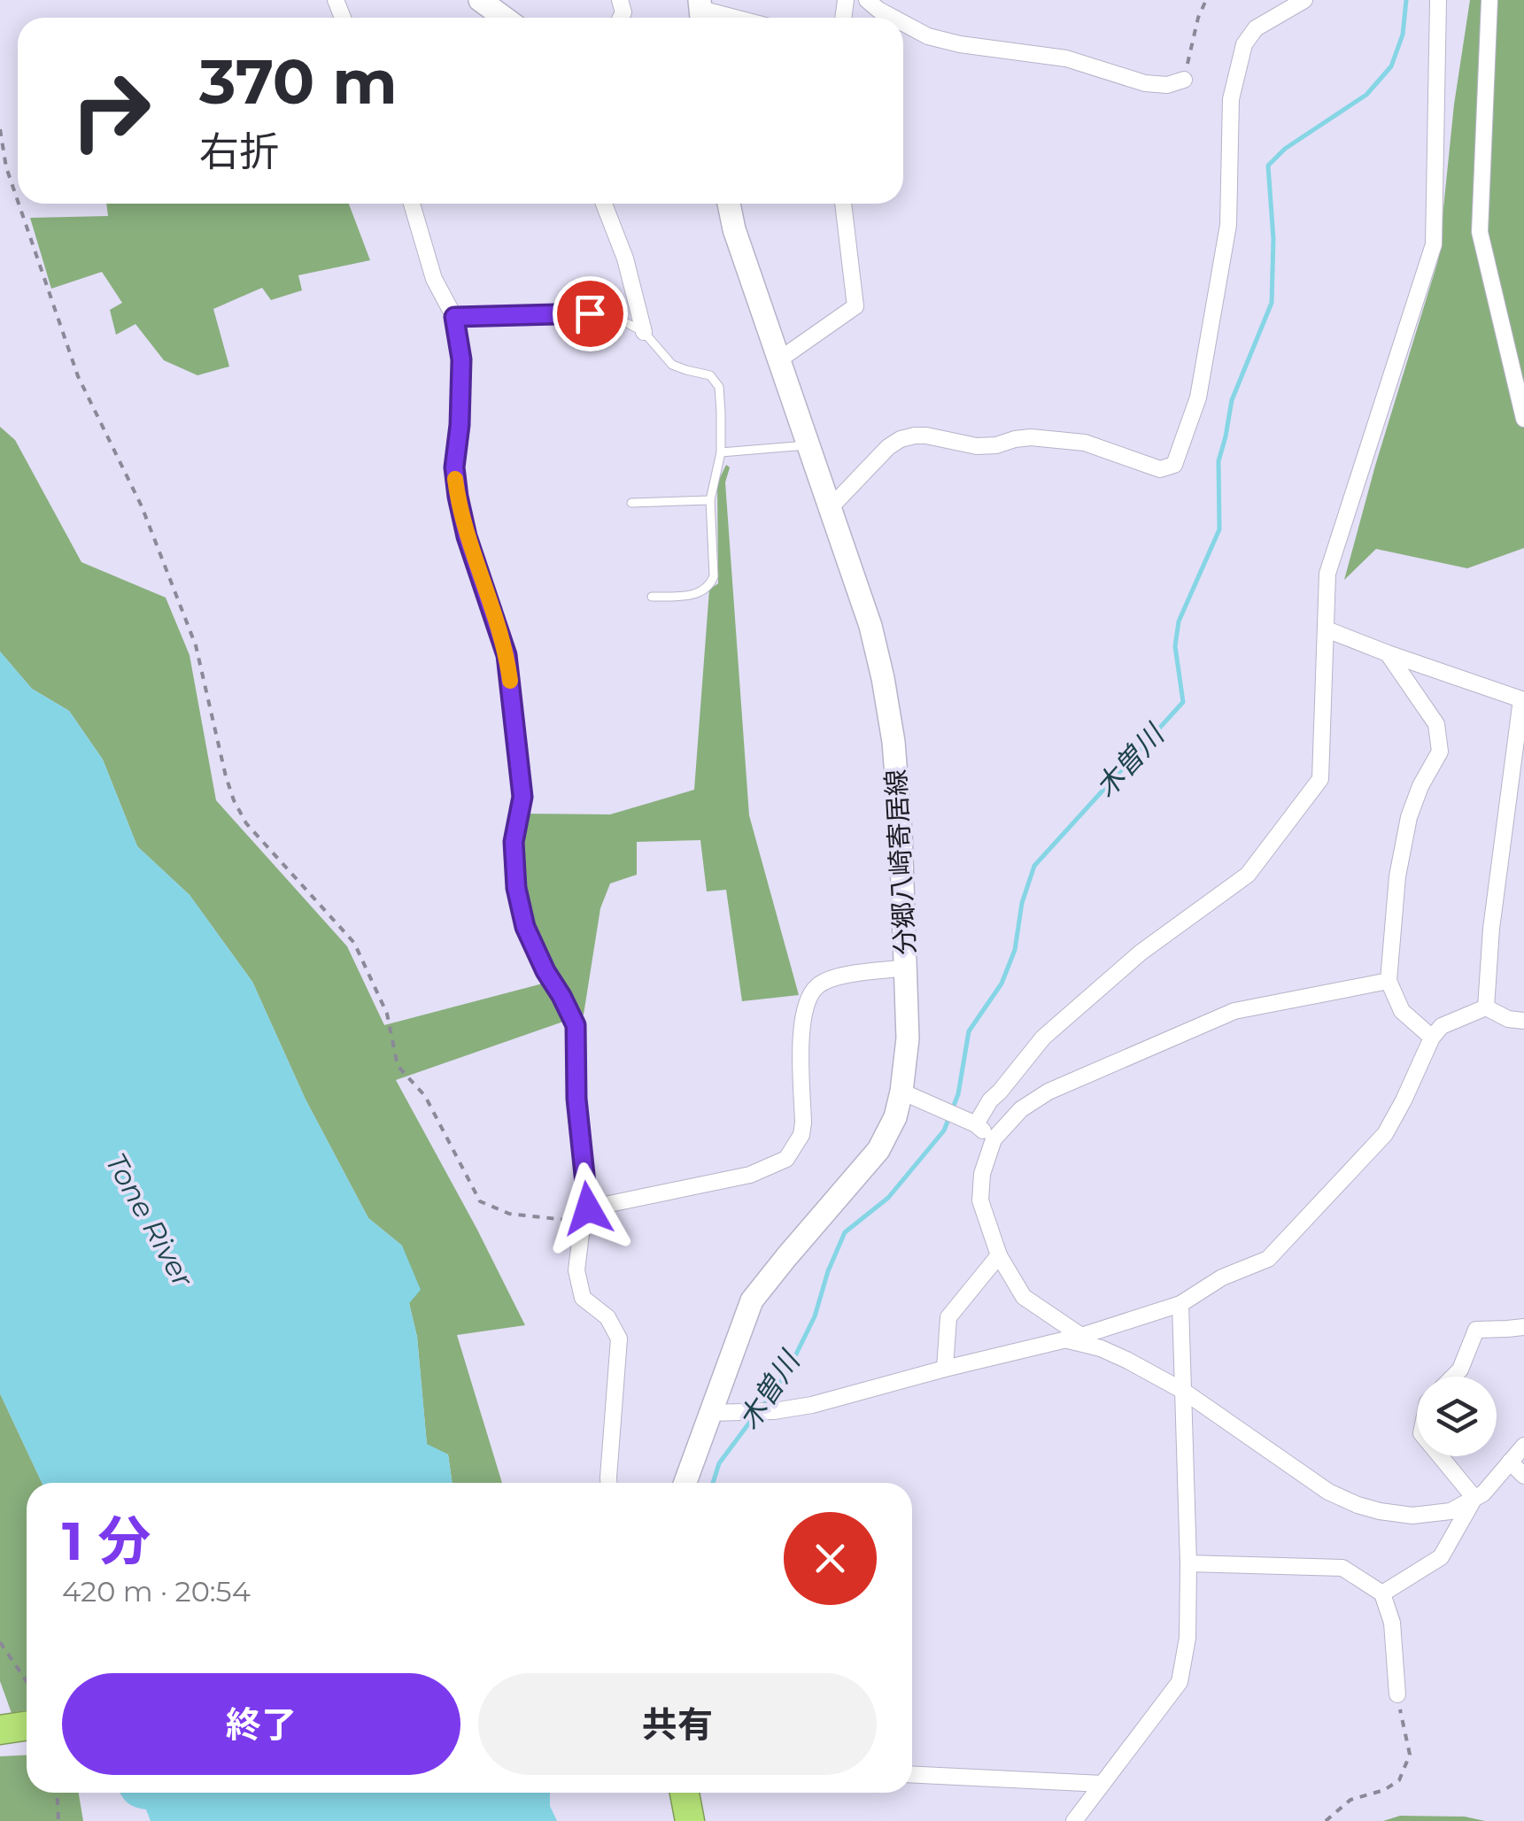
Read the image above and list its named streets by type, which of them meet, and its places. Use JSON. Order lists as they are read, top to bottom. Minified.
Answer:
{"streets":{"main road":["分郷八崎寄居線"]},"water":["木曽川","Tone River"],"page":{"turn":["370 m","右折"],"heading":["1 分","420 m · 20:54"],"buttons":["終了","共有"]}}
